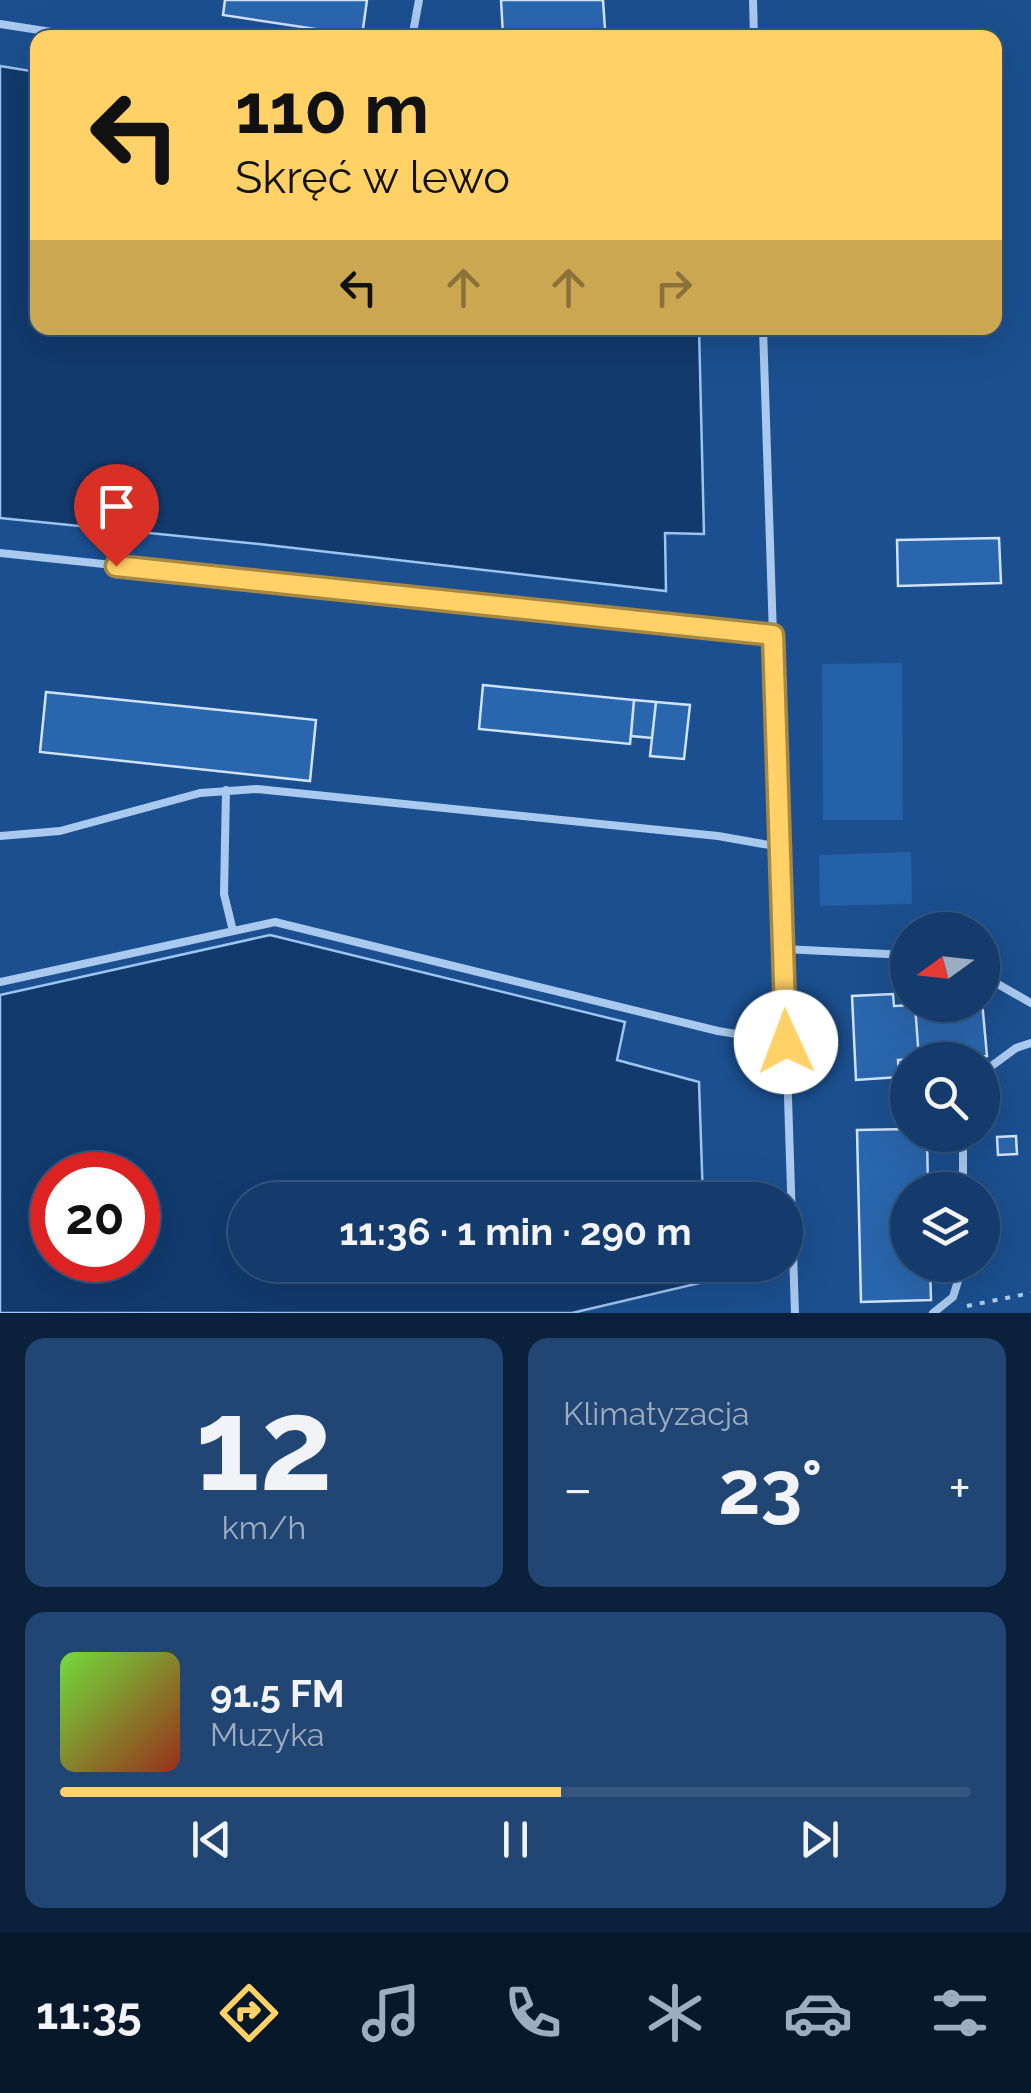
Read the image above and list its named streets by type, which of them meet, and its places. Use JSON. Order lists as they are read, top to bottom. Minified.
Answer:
{"north":"left","page":{"turn":["110 m","Skręć w lewo"],"limit":"20","trip":"11:36 · 1 min · 290 m","tile":[["12","km/h"],"Klimatyzacja"],"heat":["−","23°","+"],"song":["91.5 FM","Muzyka"],"tabs":"11:35"}}
